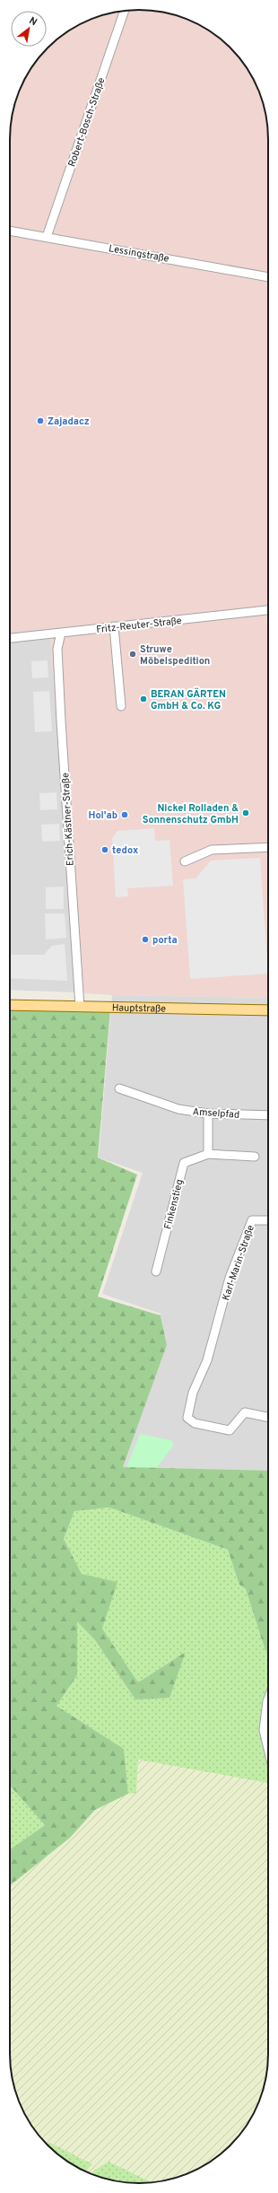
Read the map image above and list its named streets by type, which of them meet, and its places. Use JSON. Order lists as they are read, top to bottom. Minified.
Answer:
{"streets":{"main road":["Hauptstraße"],"street":["Robert-Bosch-Straße","Lessingstraße","Fritz-Reuter-Straße","Erich-Kästner-Straße","Amselpfad","Finkenstieg","Karl-Marin-Straße"]},"crossings":[["Robert-Bosch-Straße","Lessingstraße"],["Fritz-Reuter-Straße","Erich-Kästner-Straße"],["Erich-Kästner-Straße","Hauptstraße"]],"places":["Zajadacz","Struwe Möbelspedition","BERAN GÄRTEN GmbH & Co. KG","Nickel Rolladen & Sonnenschutz GmbH","Hol'ab","tedox","porta"],"north":"top right"}
